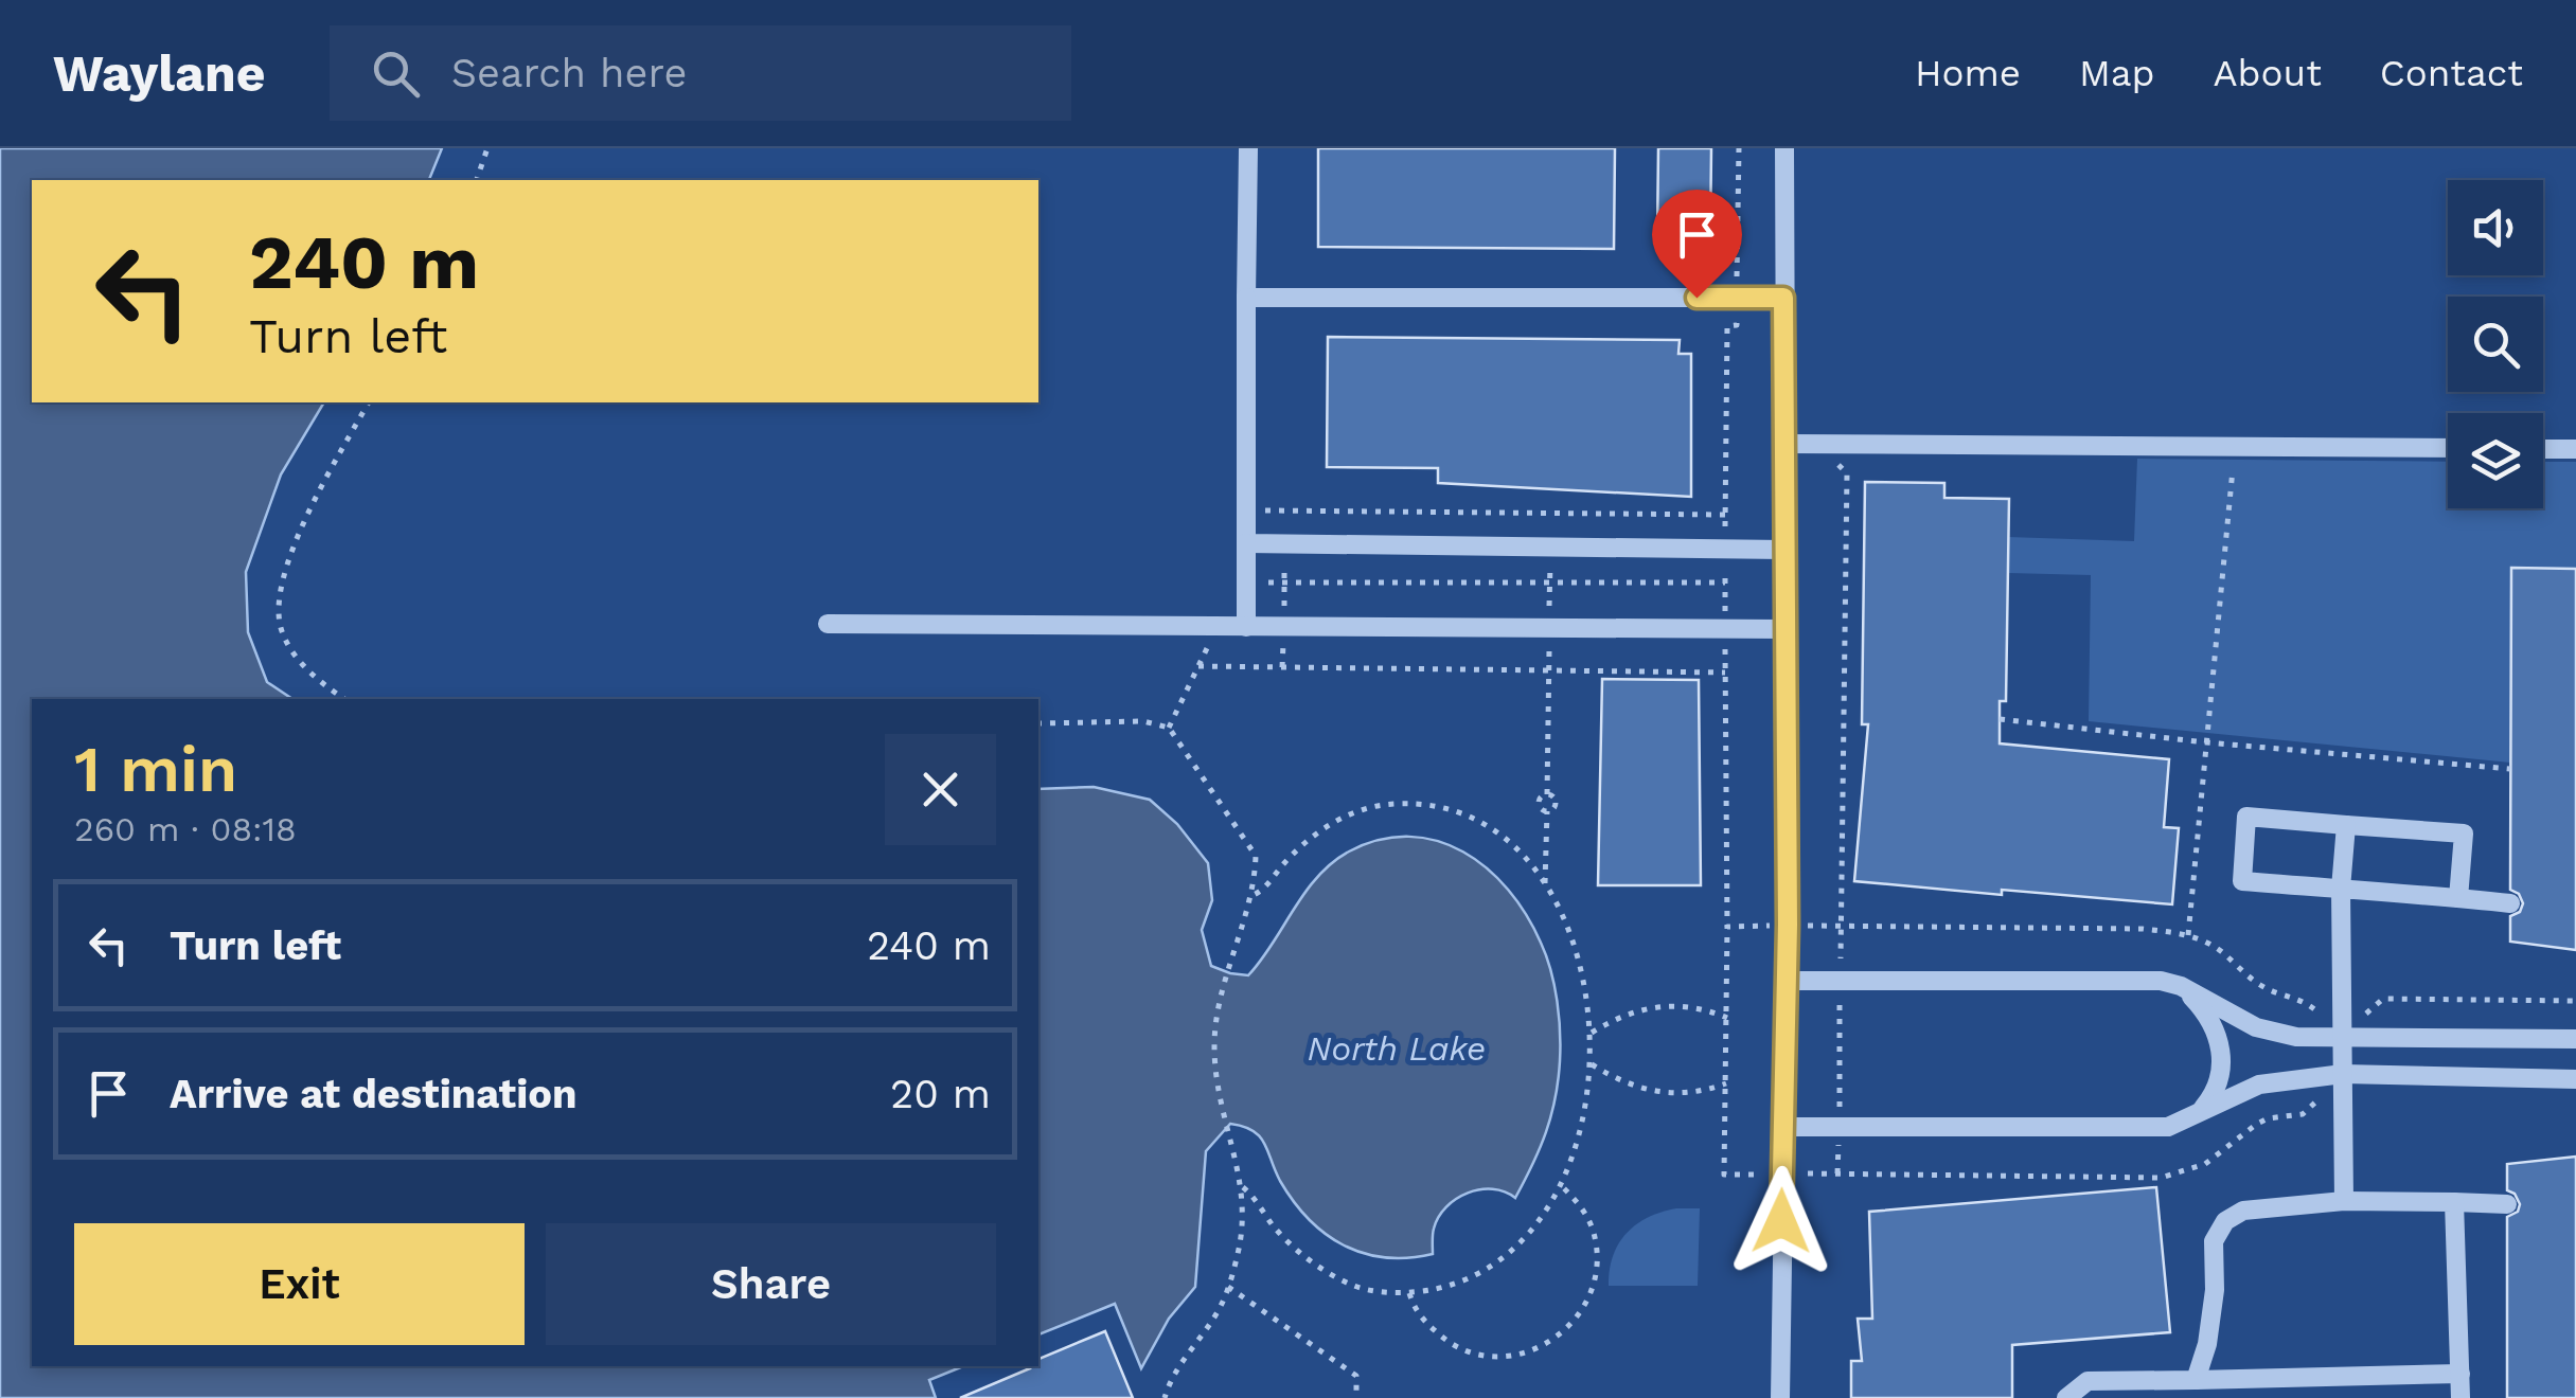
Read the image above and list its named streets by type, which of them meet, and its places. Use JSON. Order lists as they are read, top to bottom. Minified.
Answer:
{"water":["North Lake"],"page":{"header":"Waylane","search":"Search here","nav":["Home","Map","About","Contact"],"turn":["240 m","Turn left"],"heading":["1 min","260 m · 08:18"],"list":[{"name":"Turn left","value":"240 m"},{"name":"Arrive at destination","value":"20 m"}],"buttons":["Exit","Share"]}}
